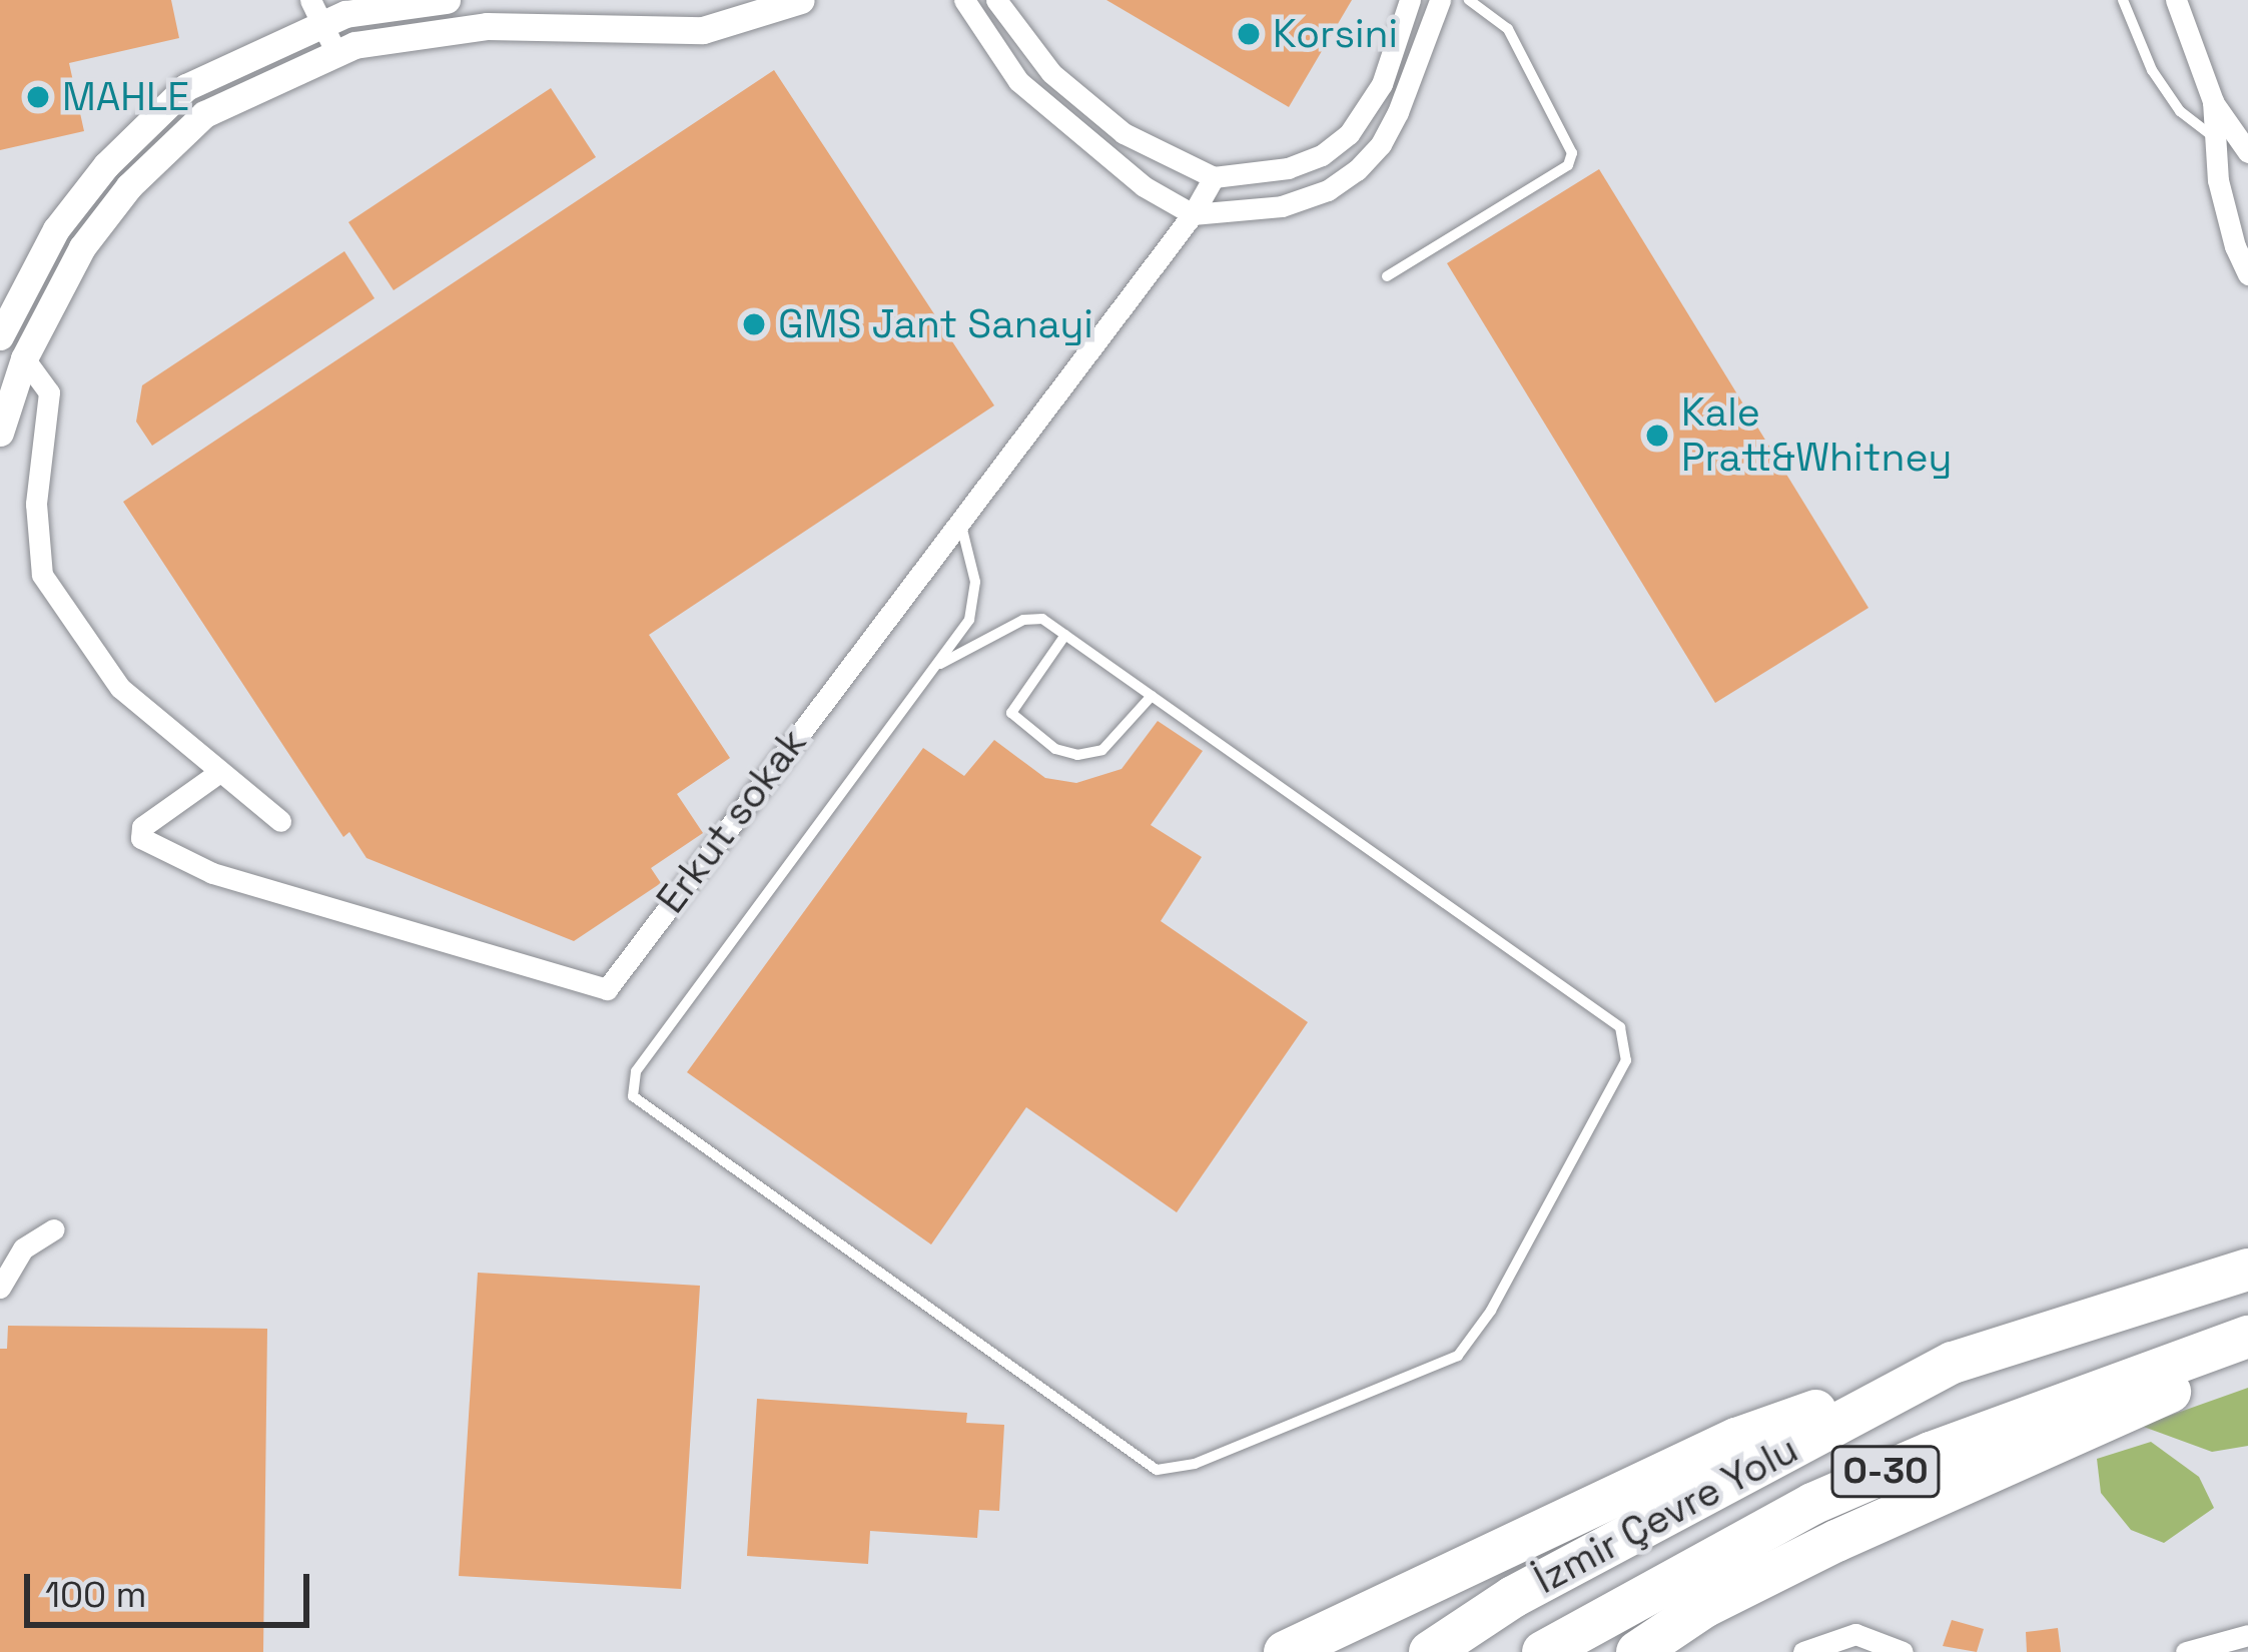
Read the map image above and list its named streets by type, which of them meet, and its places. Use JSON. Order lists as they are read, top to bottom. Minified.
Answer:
{"streets":{"highway":["O-30","İzmir Çevre Yolu"],"street":["Erkut sokak"]},"places":["Korsini","MAHLE","GMS Jant Sanayi","Kale Pratt&Whitney"],"scale_bar":"100 m"}
